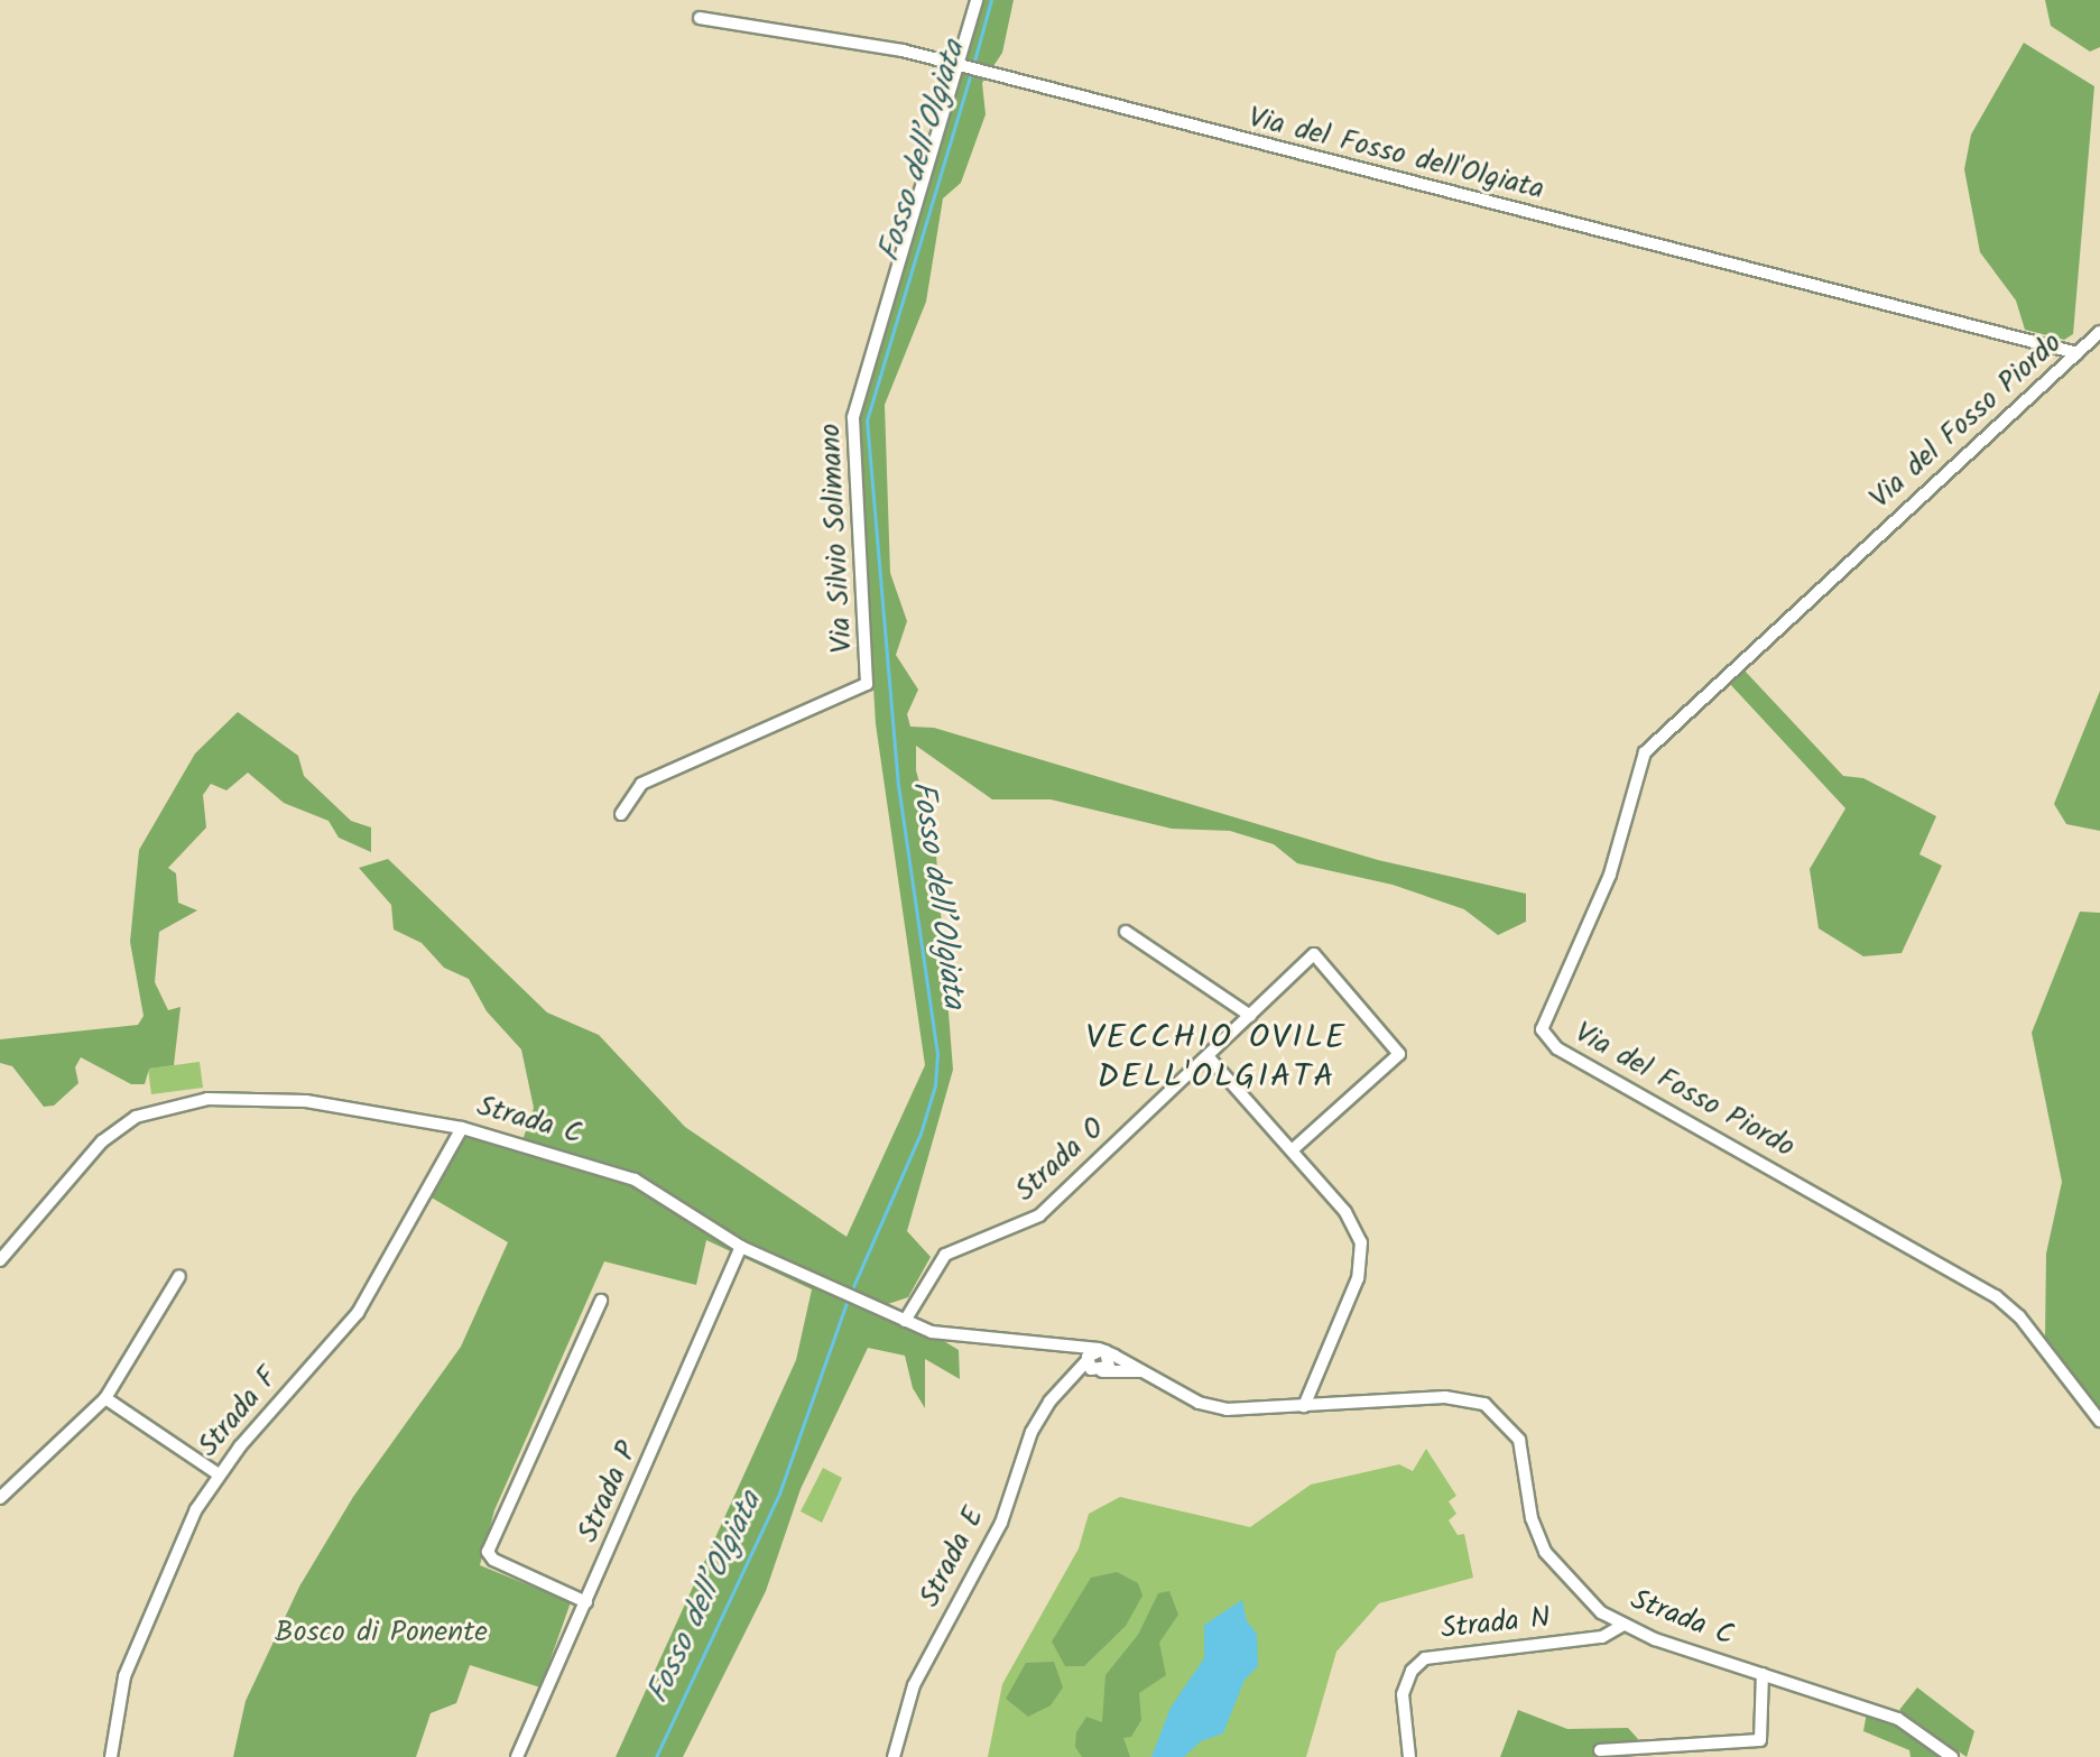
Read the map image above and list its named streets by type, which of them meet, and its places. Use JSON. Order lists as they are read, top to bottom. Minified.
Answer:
{"streets":{"street":["Via del Fosso dell'Olgiata","Via del Fosso Piordo","Via Silvio Solimano","Strada C","Strada O","Strada F","Strada P","Strada E","Strada N"]},"crossings":[["Via del Fosso dell'Olgiata","Via del Fosso Piordo"],["Via del Fosso dell'Olgiata","Via Silvio Solimano"],["Strada C","Strada O"],["Strada C","Strada F"],["Strada C","Strada P"],["Strada C","Strada E"],["Strada C","Strada N"]],"districts":["VECCHIO OVILE DELL'OLGIATA"],"water":["Fosso dell’Olgiata"],"parks":["Bosco di Ponente"]}
